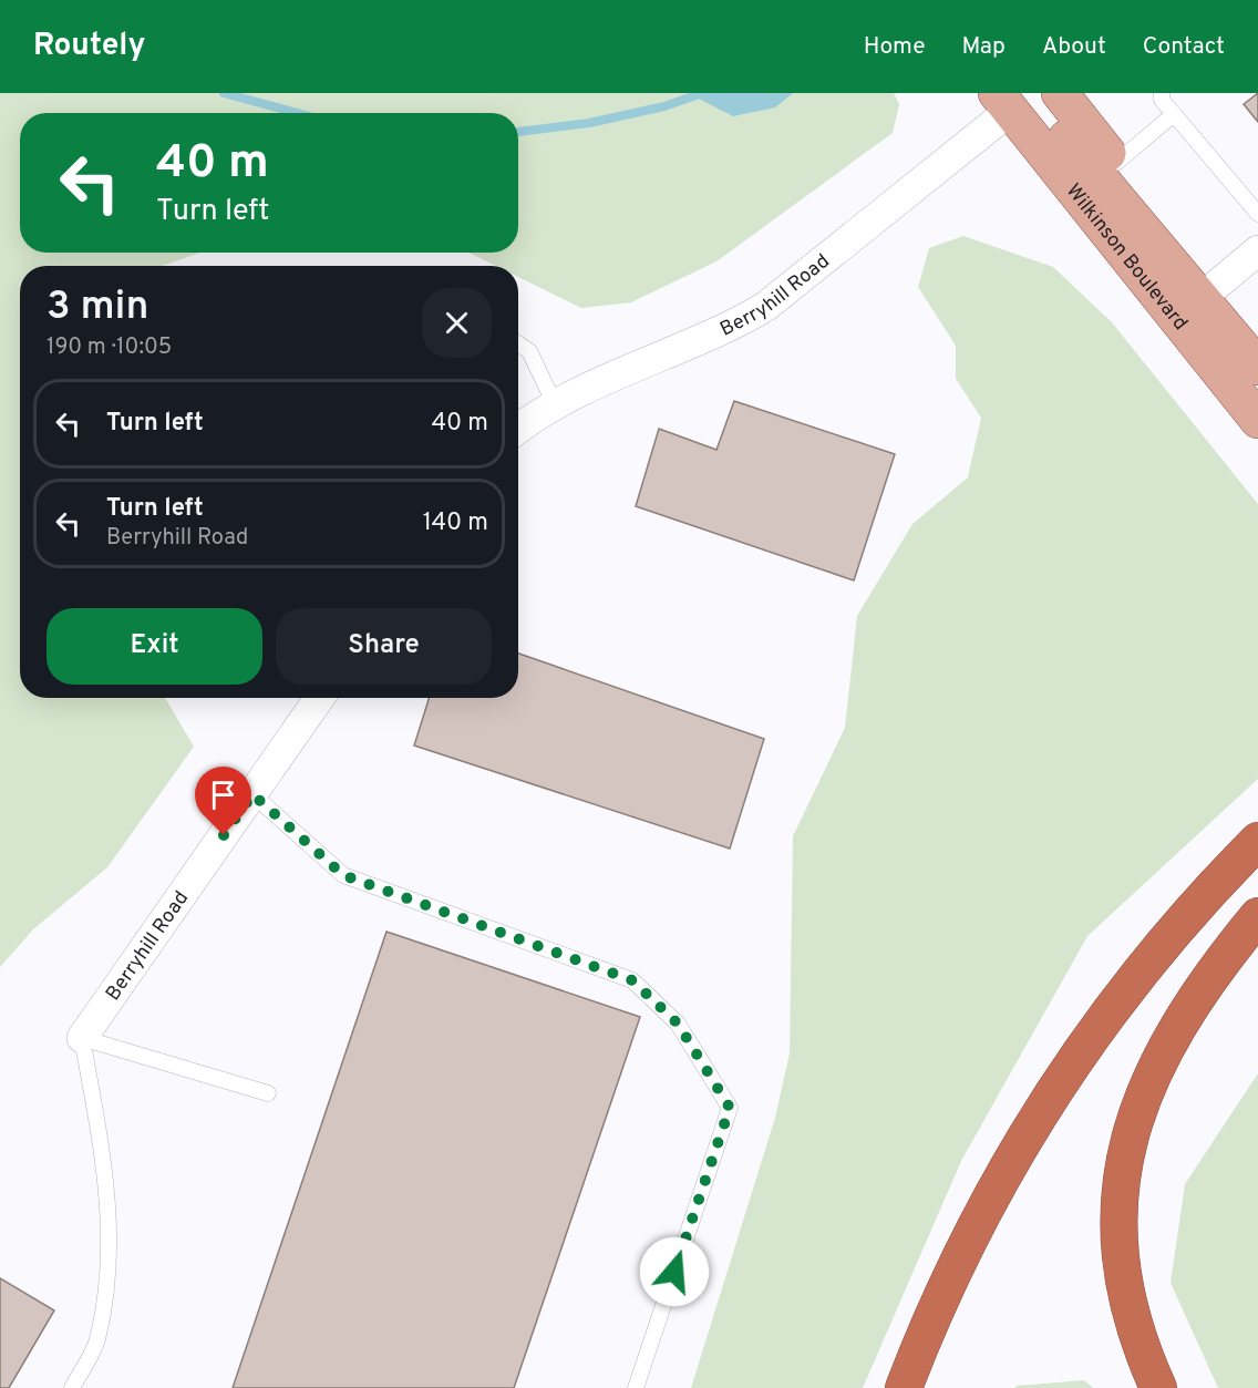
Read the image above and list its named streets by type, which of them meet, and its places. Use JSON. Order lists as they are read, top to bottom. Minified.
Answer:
{"streets":{"main road":["Wilkinson Boulevard"],"street":["Berryhill Road"]},"crossings":[["Wilkinson Boulevard","Berryhill Road"]],"page":{"header":"Routely","nav":["Home","Map","About","Contact"],"turn":["40 m","Turn left"],"heading":["3 min","190 m · 10:05"],"list":[{"name":"Turn left","value":"40 m"},{"name":"Turn left","note":"Berryhill Road","value":"140 m"}],"buttons":["Exit","Share"]}}
